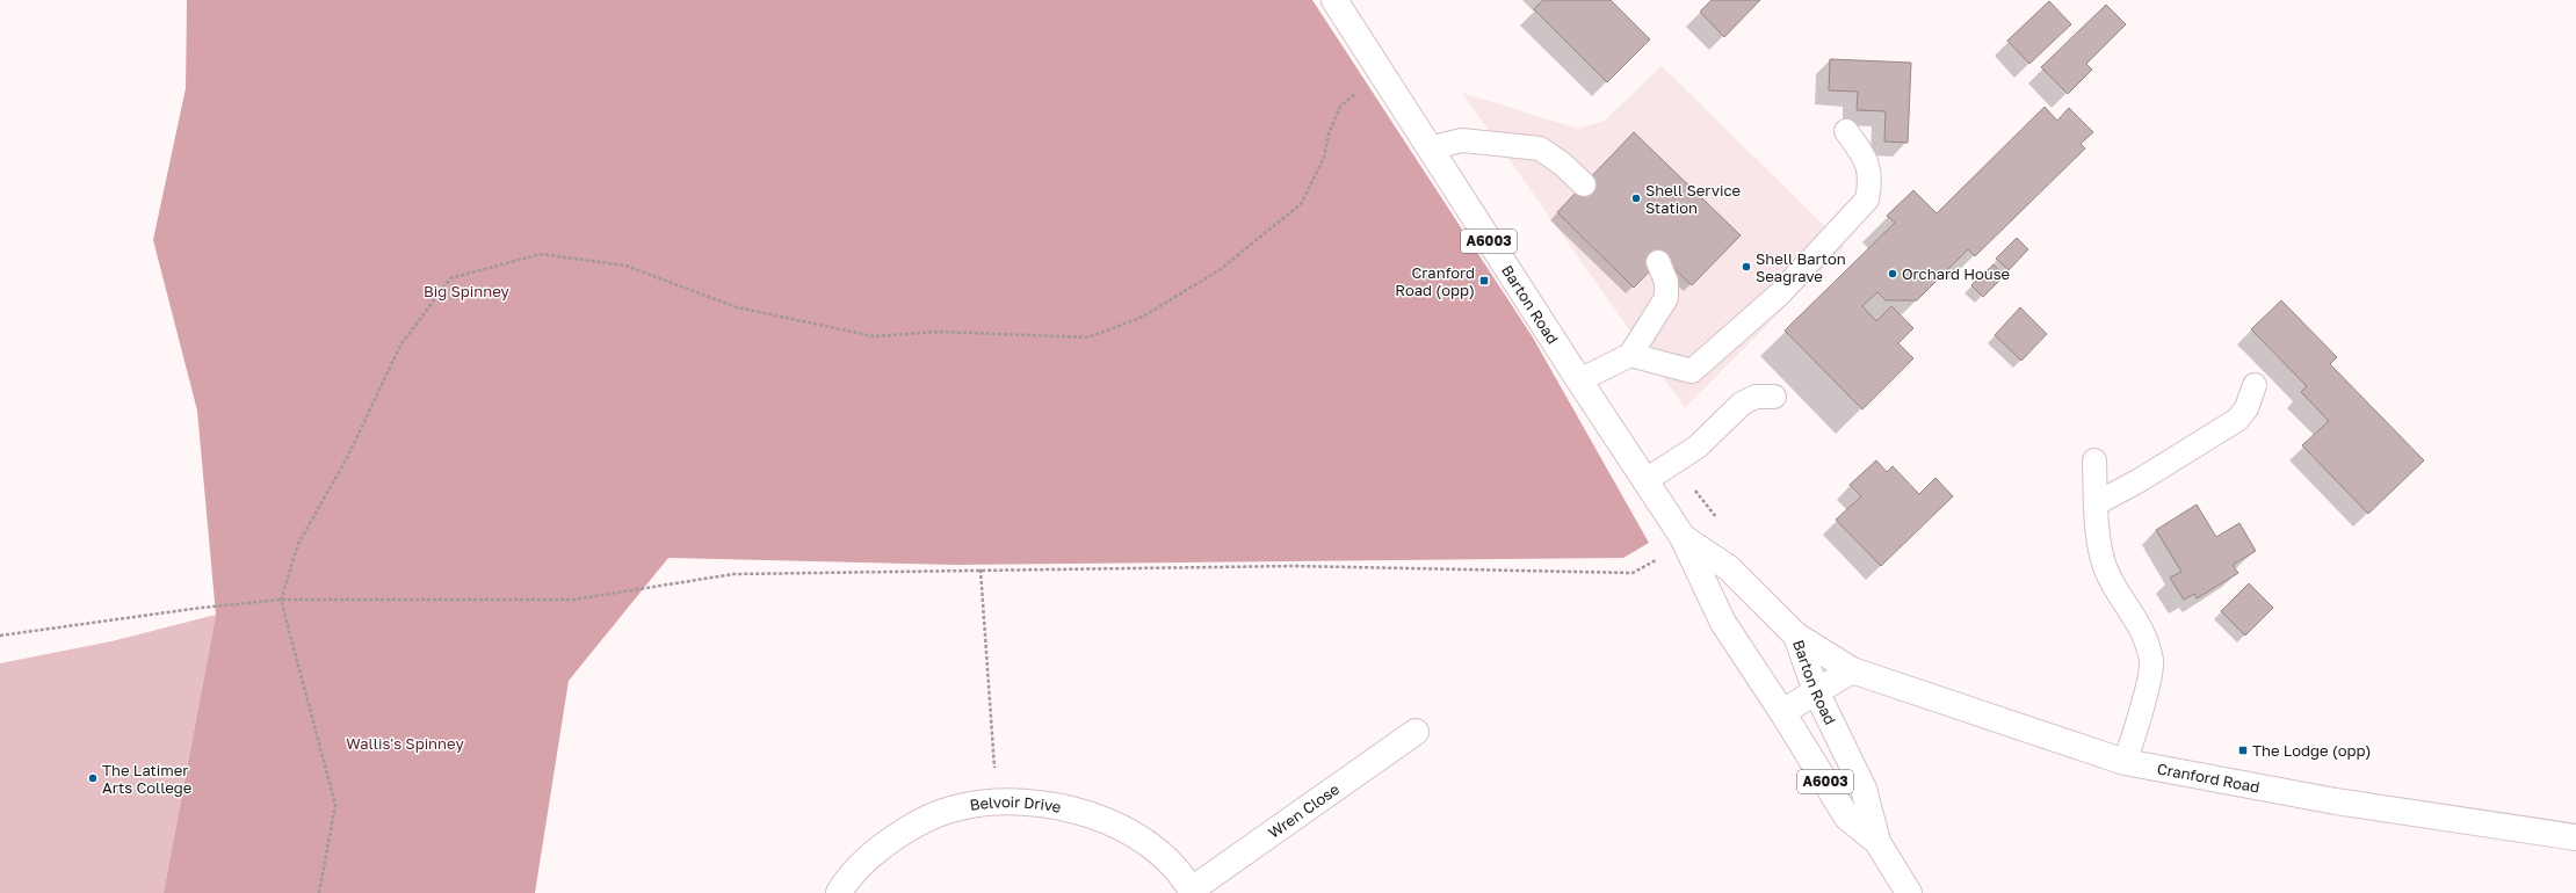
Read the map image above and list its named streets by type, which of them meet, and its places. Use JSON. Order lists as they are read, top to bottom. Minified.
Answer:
{"streets":{"street":["A6003","Barton Road","Cranford Road","Belvoir Drive","Wren Close"]},"crossings":[["Barton Road","Cranford Road"],["Belvoir Drive","Wren Close"]],"parks":["Big Spinney","Wallis's Spinney"],"places":{"other":["Shell Service Station","Shell Barton Seagrave","Orchard House","The Latimer Arts College"],"transit":["Cranford Road (opp)","The Lodge (opp)"]}}
